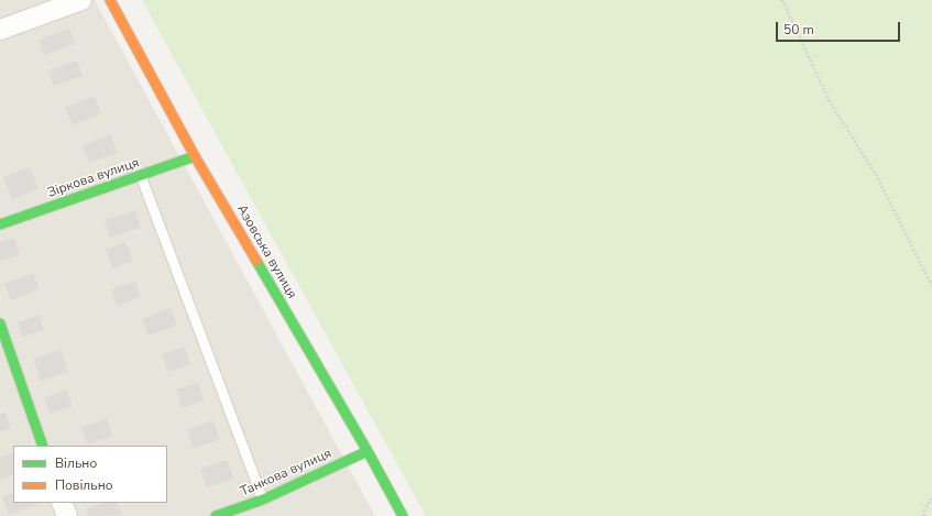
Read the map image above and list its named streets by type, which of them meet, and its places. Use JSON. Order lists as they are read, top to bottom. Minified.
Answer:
{"streets":{"street":["Зіркова вулиця","Азовська вулиця","Танкова вулиця"]},"crossings":[["Зіркова вулиця","Азовська вулиця"],["Азовська вулиця","Танкова вулиця"]],"legend":["Вільно","Повільно"],"scale_bar":"50 m"}
